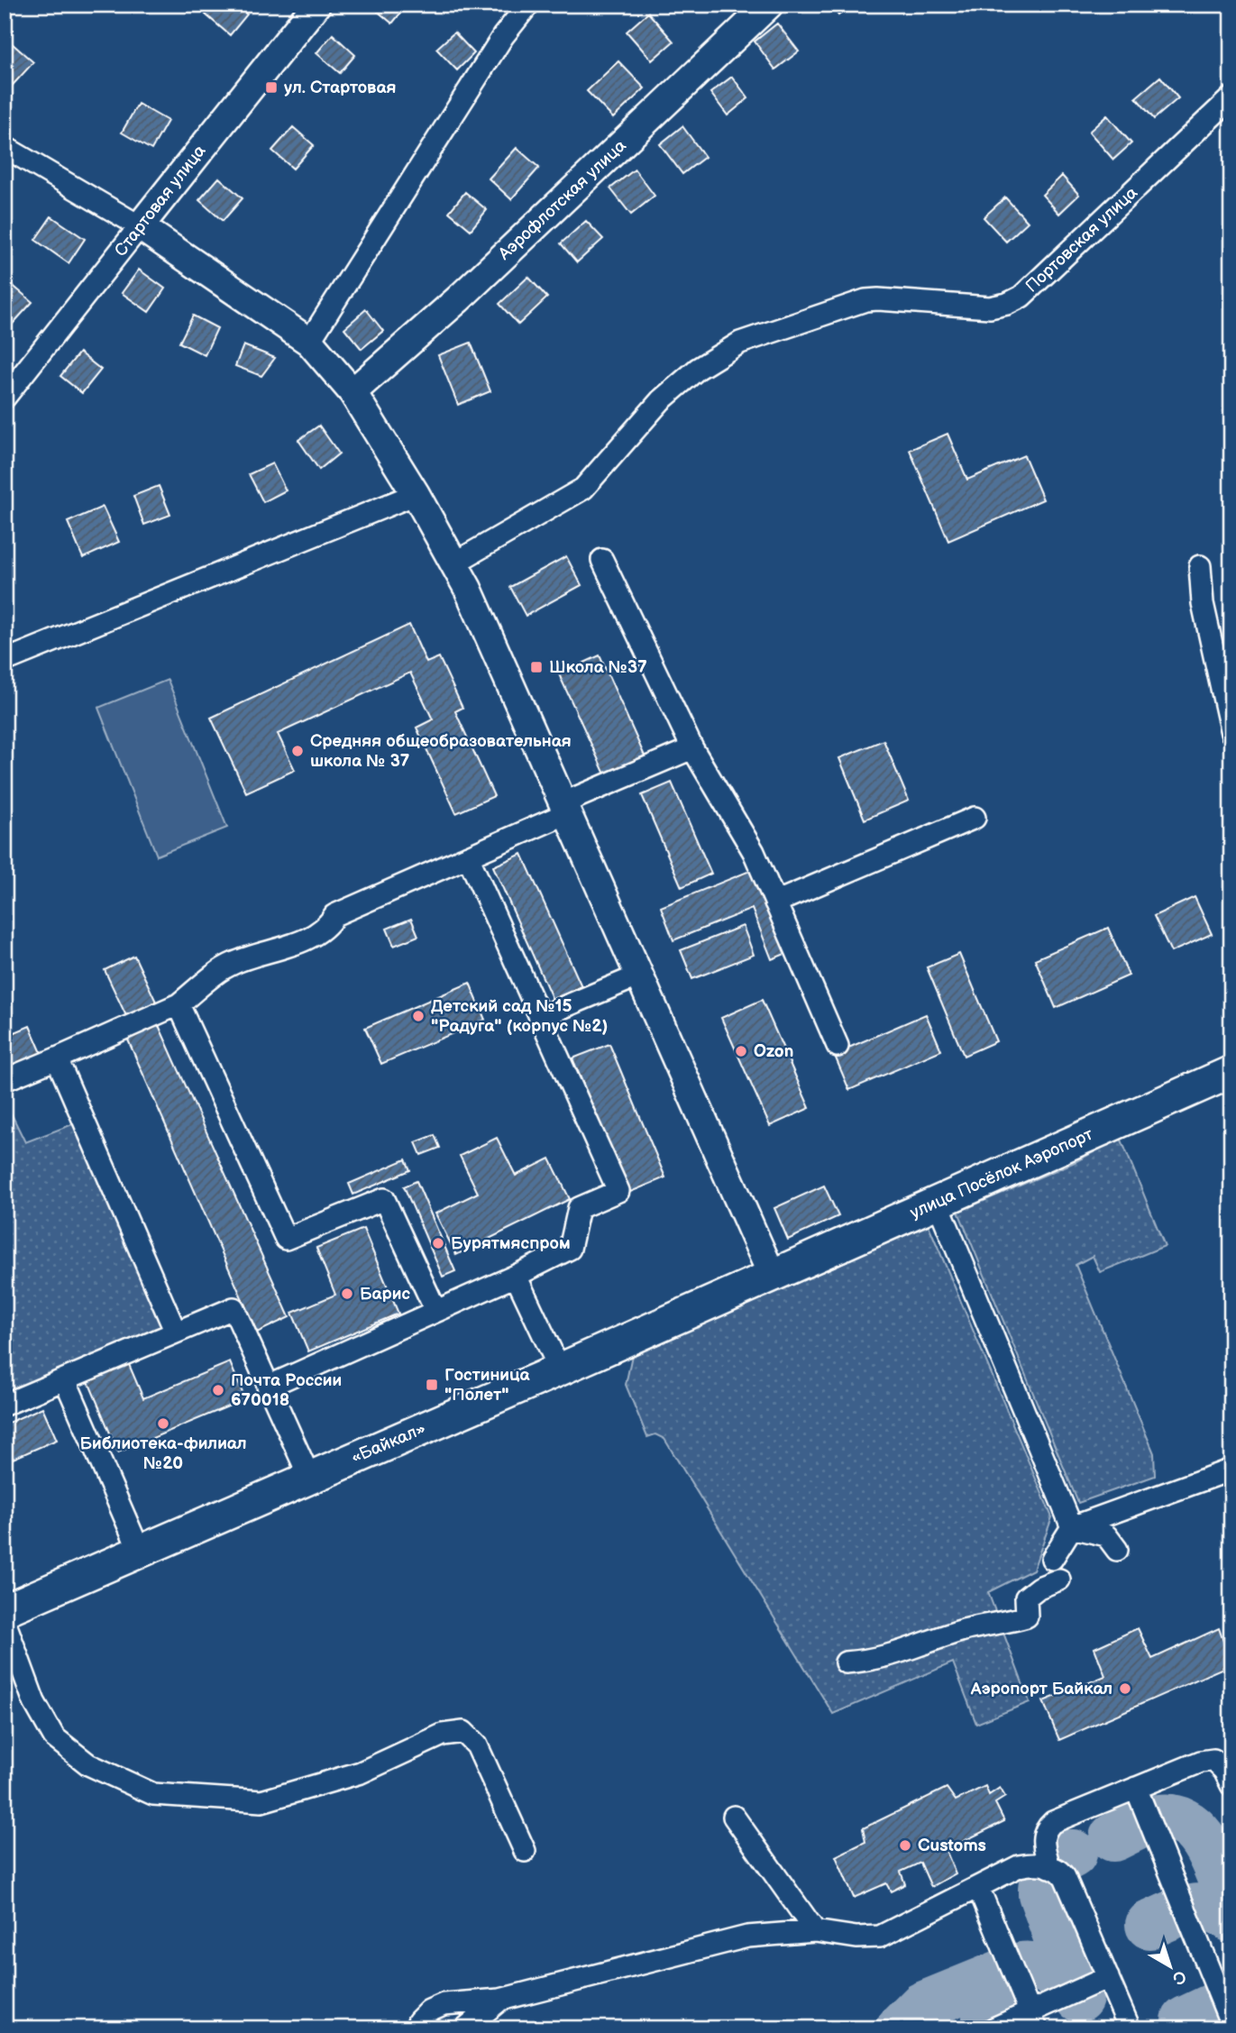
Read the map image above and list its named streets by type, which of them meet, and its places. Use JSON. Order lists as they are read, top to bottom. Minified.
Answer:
{"streets":{"highway":["улица Посёлок Аэропорт","«Байкал»"],"main road":["Аэрофлотская улица","Стартовая улица"],"street":["Портовская улица"]},"crossings":[["улица Посёлок Аэропорт","«Байкал»"]],"places":{"transit":["ул. Стартовая","Школа №37","Гостиница \"Полет\""],"other":["Средняя общеобразовательная школа № 37","Детский сад №15 \"Радуга\" (корпус №2)","Ozon","Бурятмяспром","Барис","Почта России 670018","Библиотека-филиал №20","Аэропорт Байкал","Customs"]},"north":"bottom right"}
